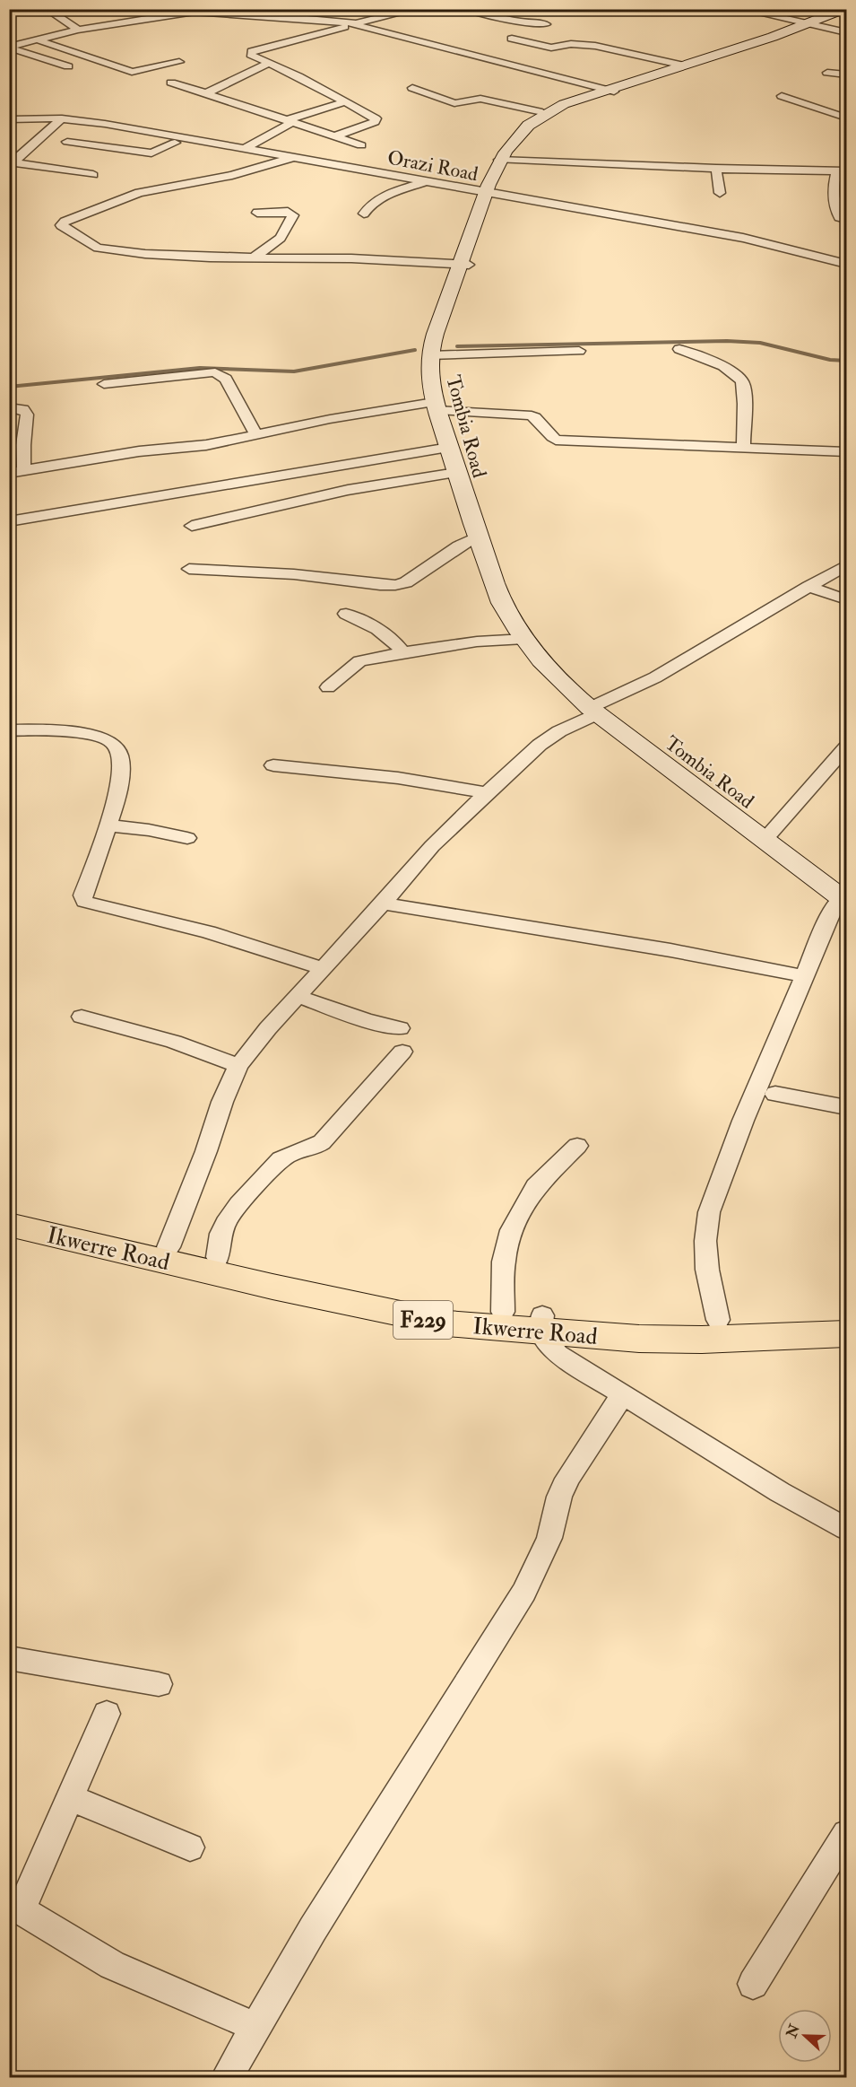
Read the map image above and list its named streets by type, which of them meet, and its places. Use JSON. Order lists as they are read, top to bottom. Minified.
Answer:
{"streets":{"main road":["Tombia Road","Ikwerre Road","F229"],"street":["Orazi Road"]},"crossings":[["Orazi Road","Tombia Road"]],"north":"left"}
